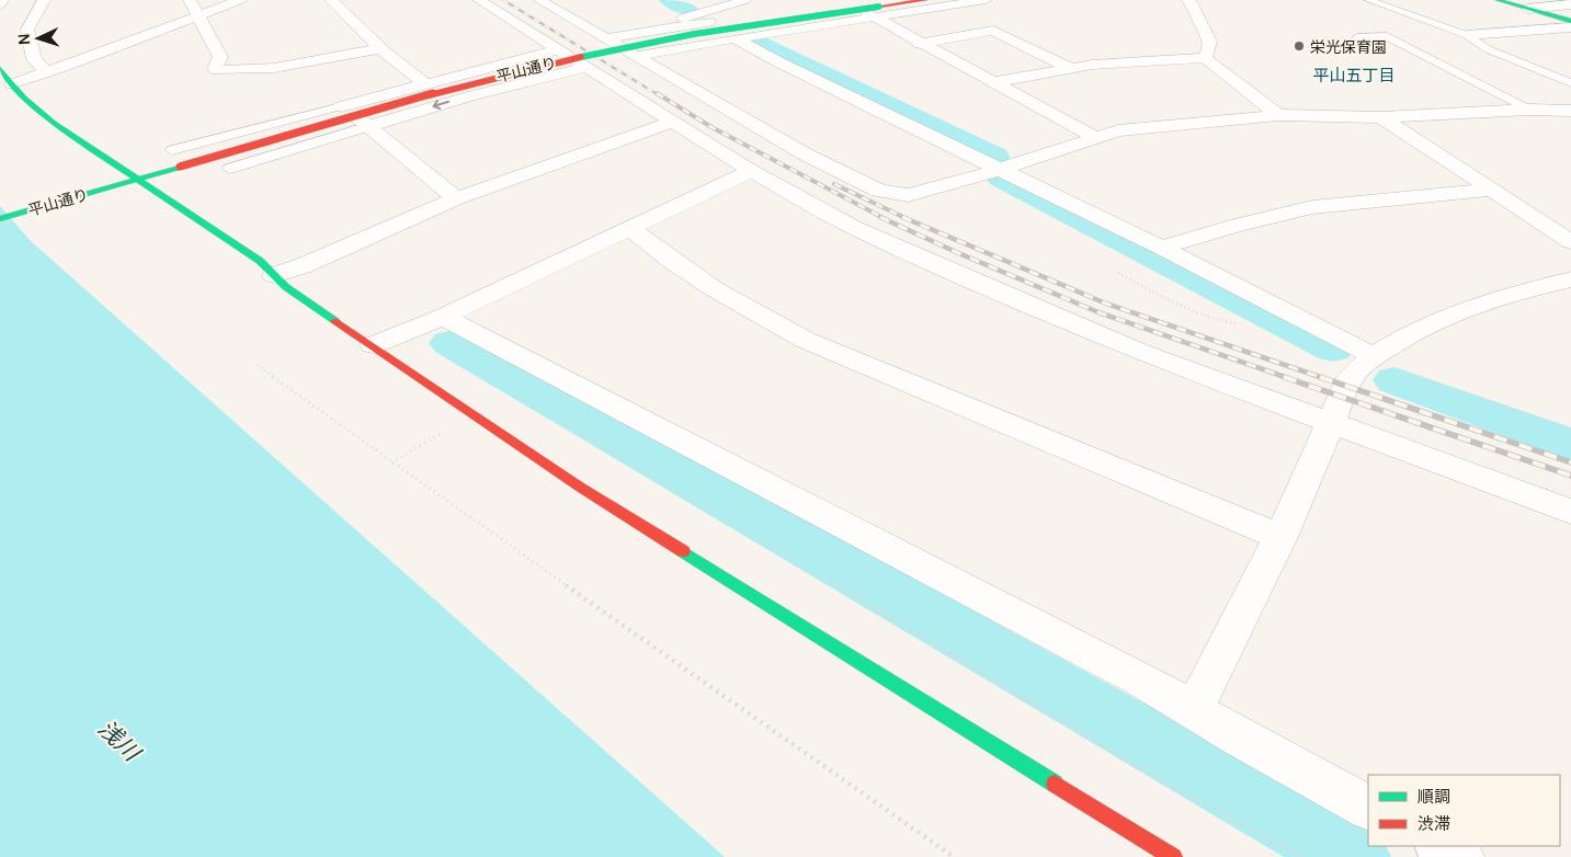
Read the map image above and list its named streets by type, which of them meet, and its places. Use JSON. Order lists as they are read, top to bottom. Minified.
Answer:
{"streets":{"street":["平山通り"]},"districts":["平山五丁目"],"water":["浅川"],"places":["栄光保育園"],"legend":["順調","渋滞"],"north":"left"}
